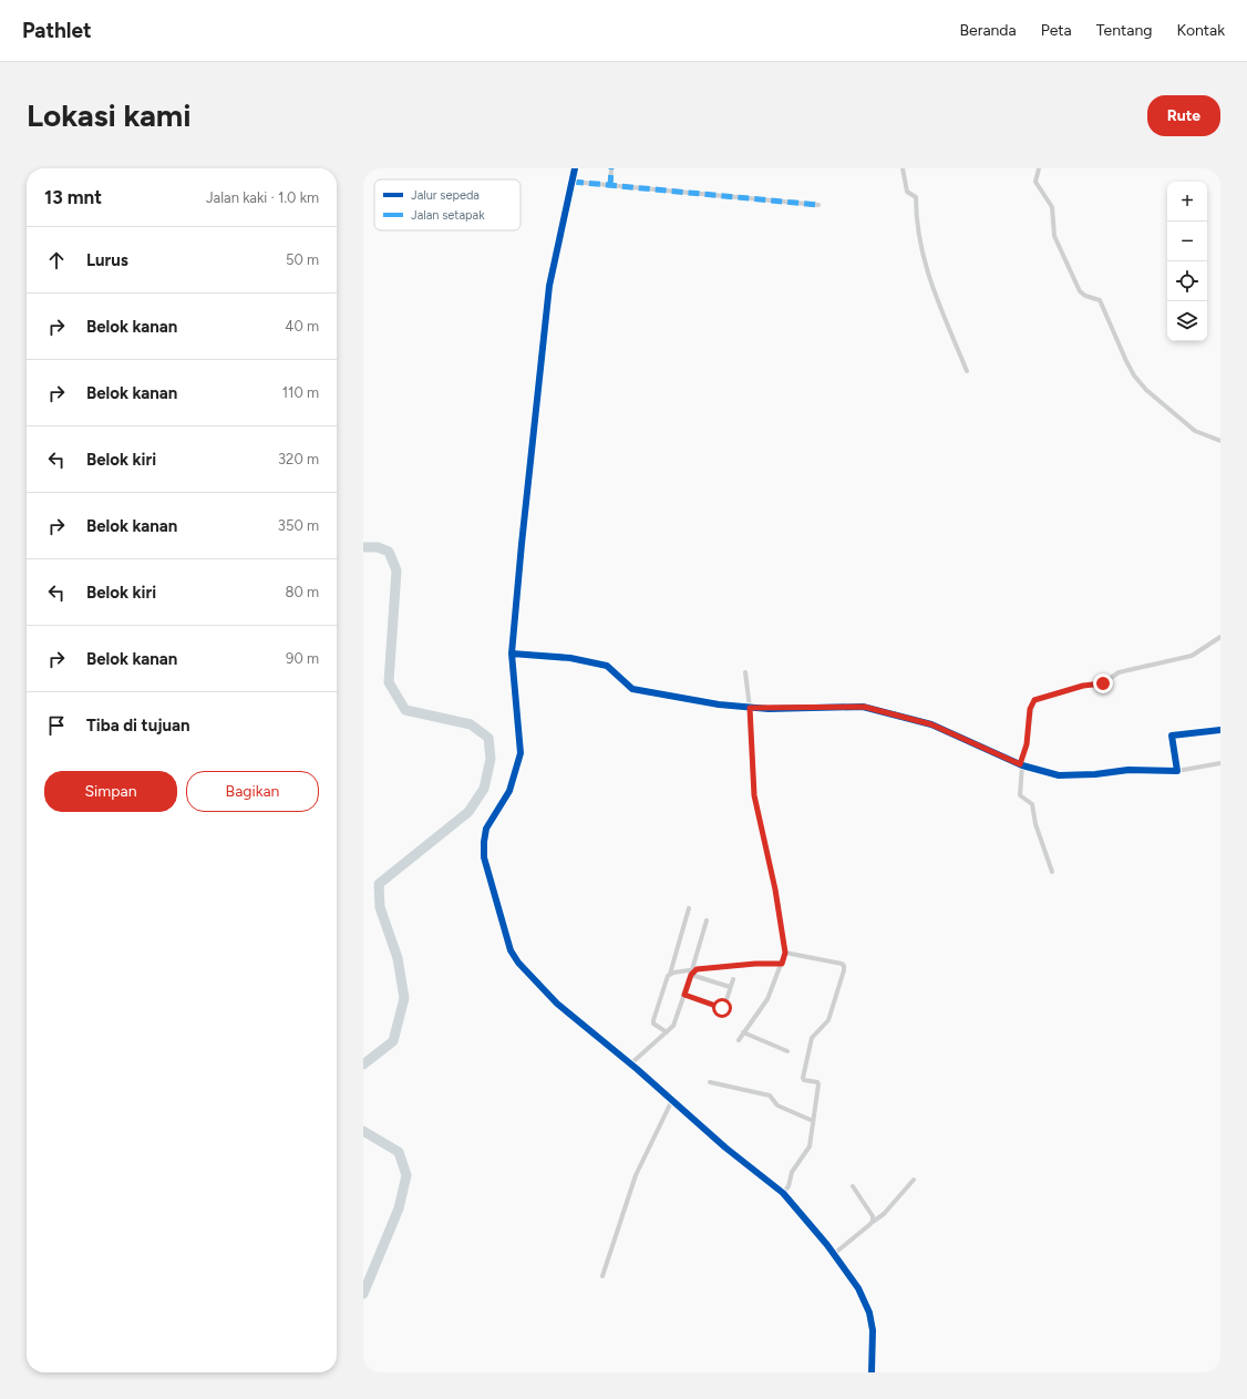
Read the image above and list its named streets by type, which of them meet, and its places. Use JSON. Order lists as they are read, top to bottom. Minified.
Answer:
{"legend":["Jalur sepeda","Jalan setapak"],"page":{"header":"Pathlet","nav":["Beranda","Peta","Tentang","Kontak"],"buttons":["Rute",["Simpan","Bagikan"]],"title":"Lokasi kami","heading":["13 mnt","Jalan kaki · 1.0 km"],"map_buttons":["+","−"],"list":[["Lurus","50 m"],["Belok kanan","40 m"],["Belok kanan","110 m"],["Belok kiri","320 m"],["Belok kanan","350 m"],["Belok kiri","80 m"],["Belok kanan","90 m"],"Tiba di tujuan"]}}
